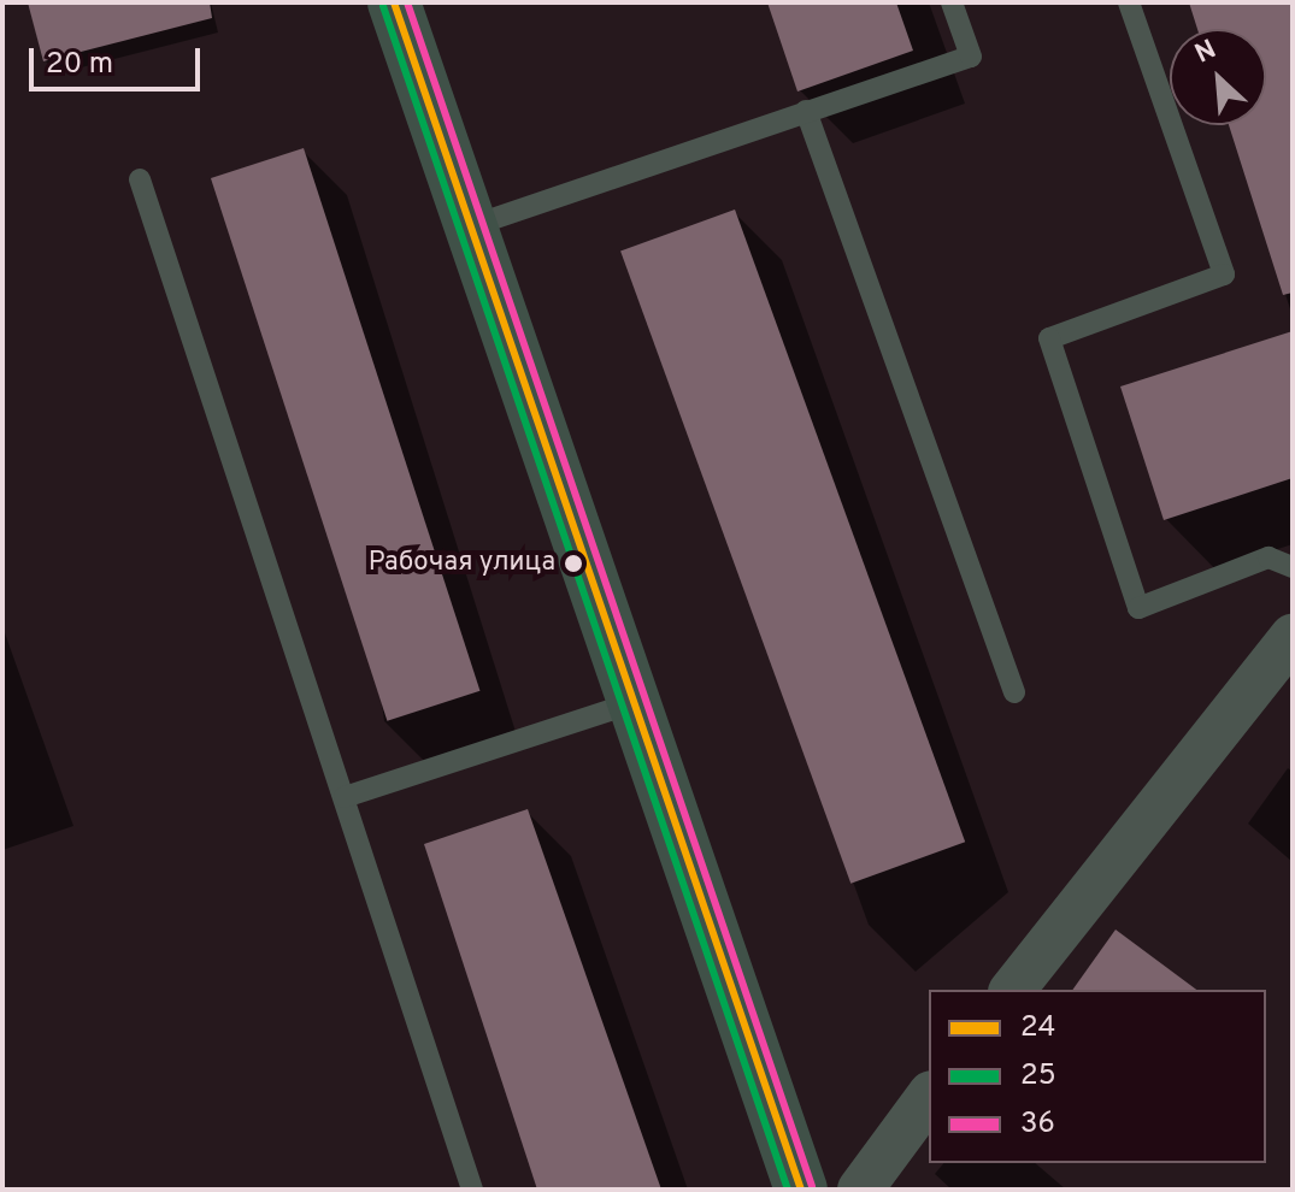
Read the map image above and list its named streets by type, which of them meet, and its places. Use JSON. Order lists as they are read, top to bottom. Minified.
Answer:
{"places":["Рабочая улица"],"lines":["transit line 24","transit line 36","transit line 25"],"legend":["24","25","36"],"scale_bar":"20 m","north":"top left"}
